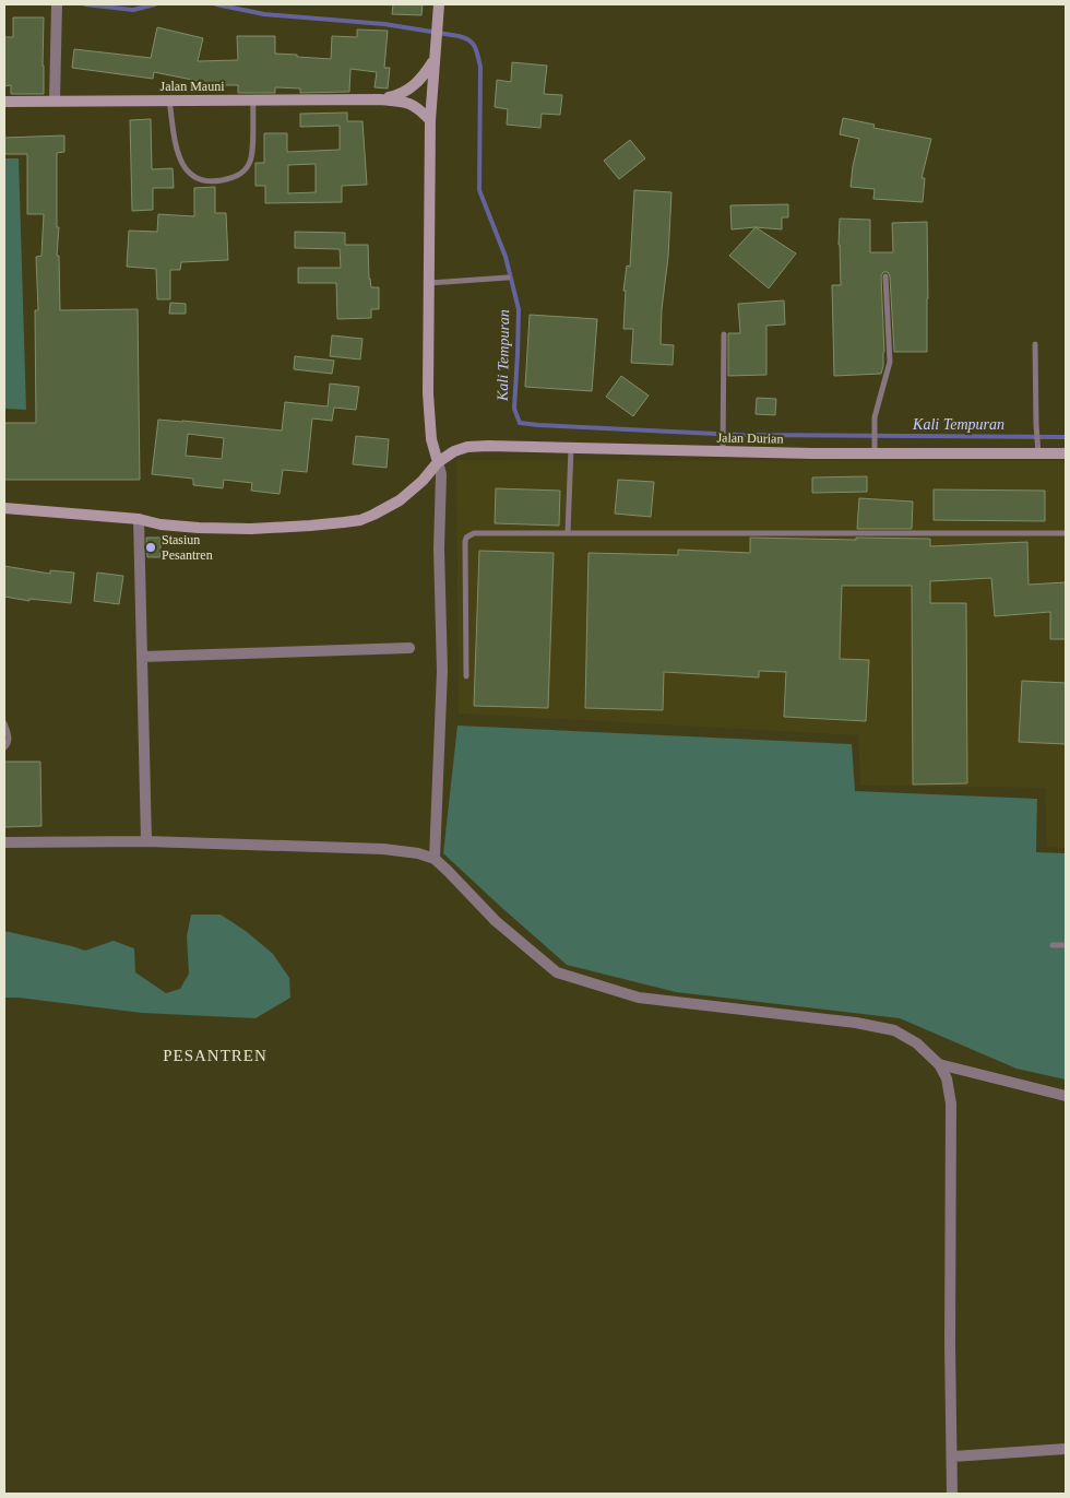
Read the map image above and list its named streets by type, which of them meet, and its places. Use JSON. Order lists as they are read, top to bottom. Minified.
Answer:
{"streets":{"main road":["Jalan Mauni","Jalan Durian"]},"districts":["PESANTREN"],"water":["Kali Tempuran"],"places":["Stasiun Pesantren"]}
